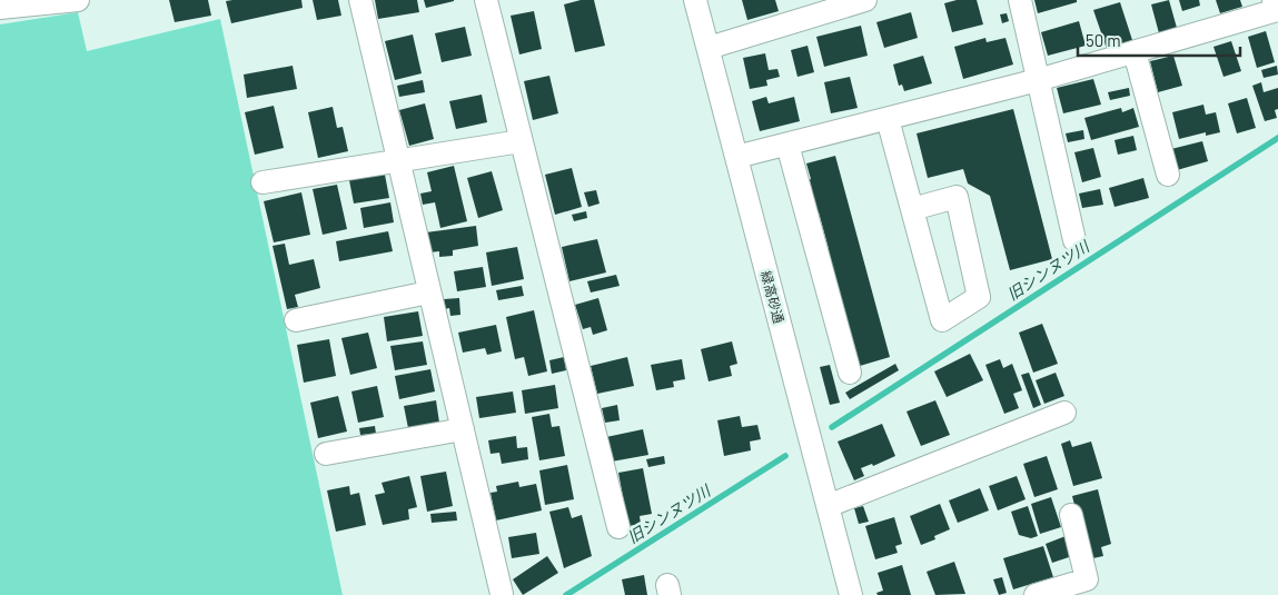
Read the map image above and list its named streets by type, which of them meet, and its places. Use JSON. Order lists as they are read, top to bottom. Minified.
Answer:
{"streets":{"street":["緑高砂通"]},"water":["旧シンヌツ川"],"scale_bar":"50 m"}
